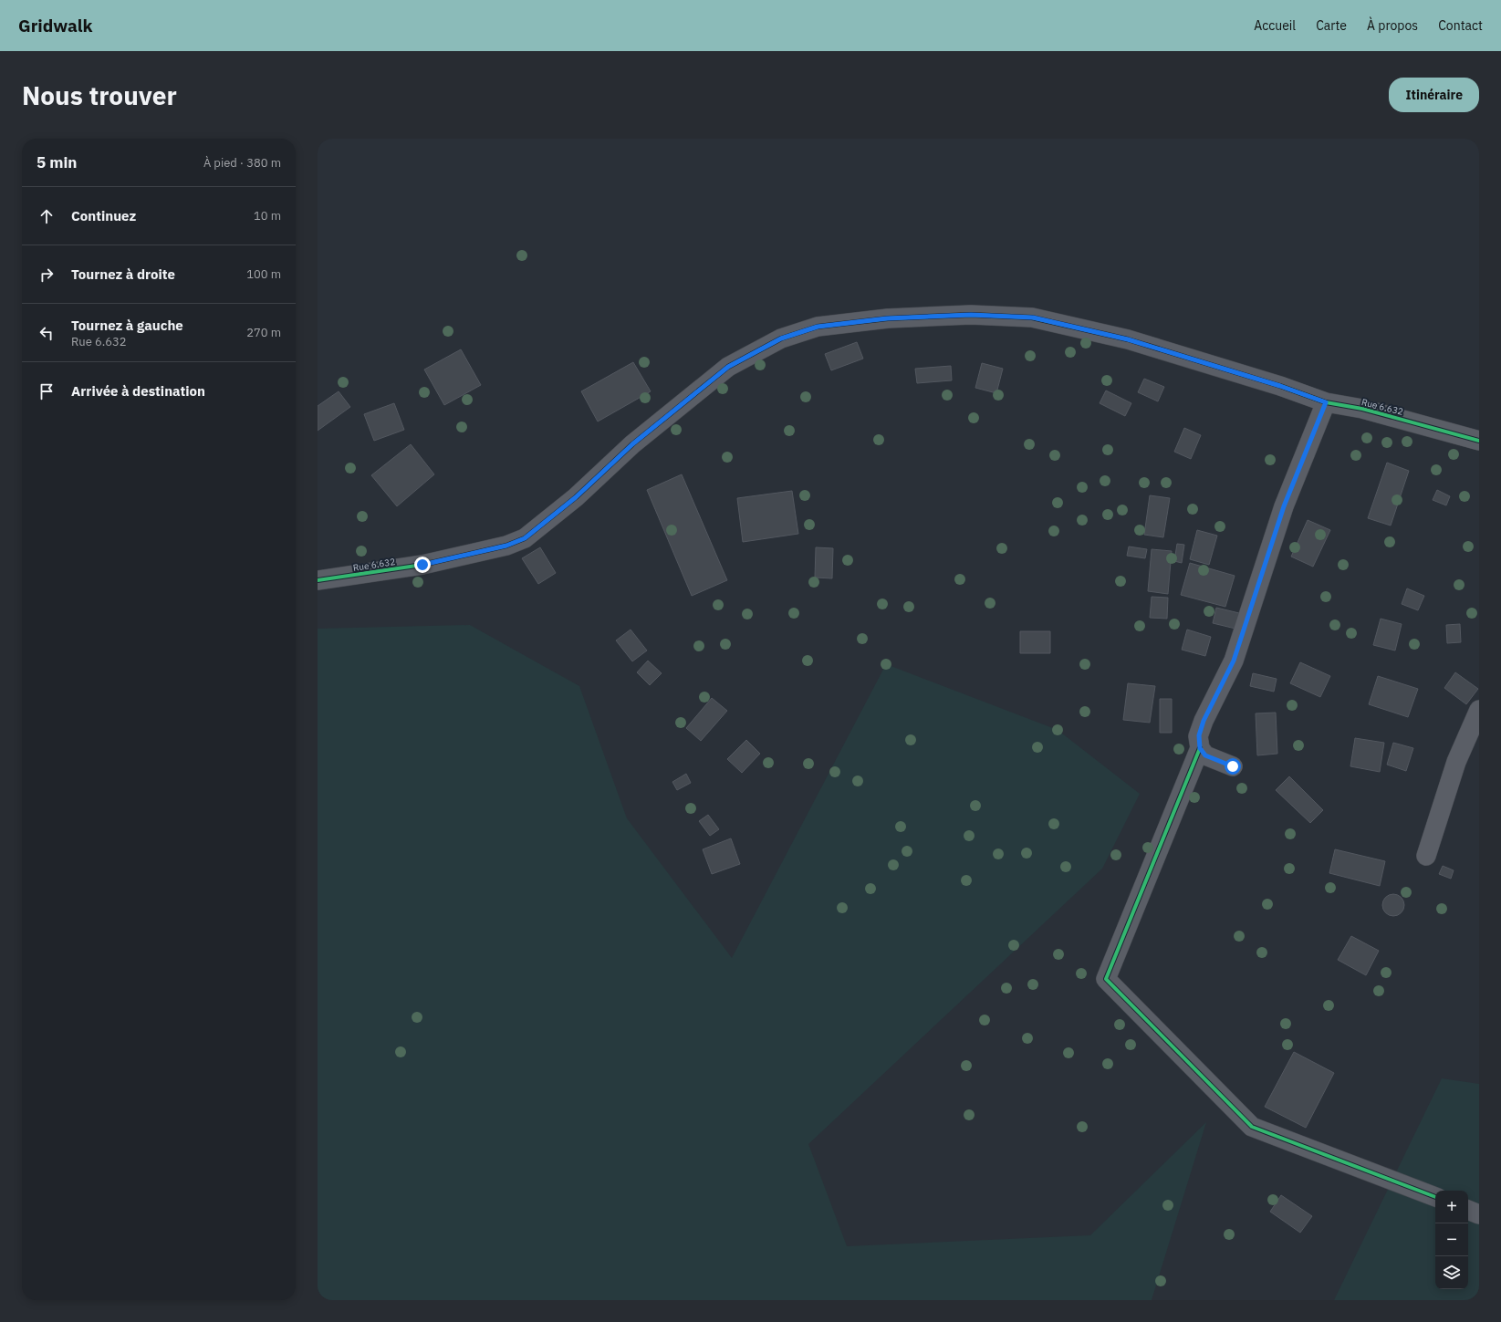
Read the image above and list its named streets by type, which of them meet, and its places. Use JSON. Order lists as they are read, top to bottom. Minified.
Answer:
{"streets":{"street":["Rue 6.632"]},"page":{"header":"Gridwalk","nav":["Accueil","Carte","À propos","Contact"],"buttons":"Itinéraire","title":"Nous trouver","heading":["5 min","À pied · 380 m"],"list":[["Continuez","10 m"],["Tournez à droite","100 m"],["Tournez à gauche","Rue 6.632","270 m"],"Arrivée à destination"],"map_buttons":["+","−"]}}
